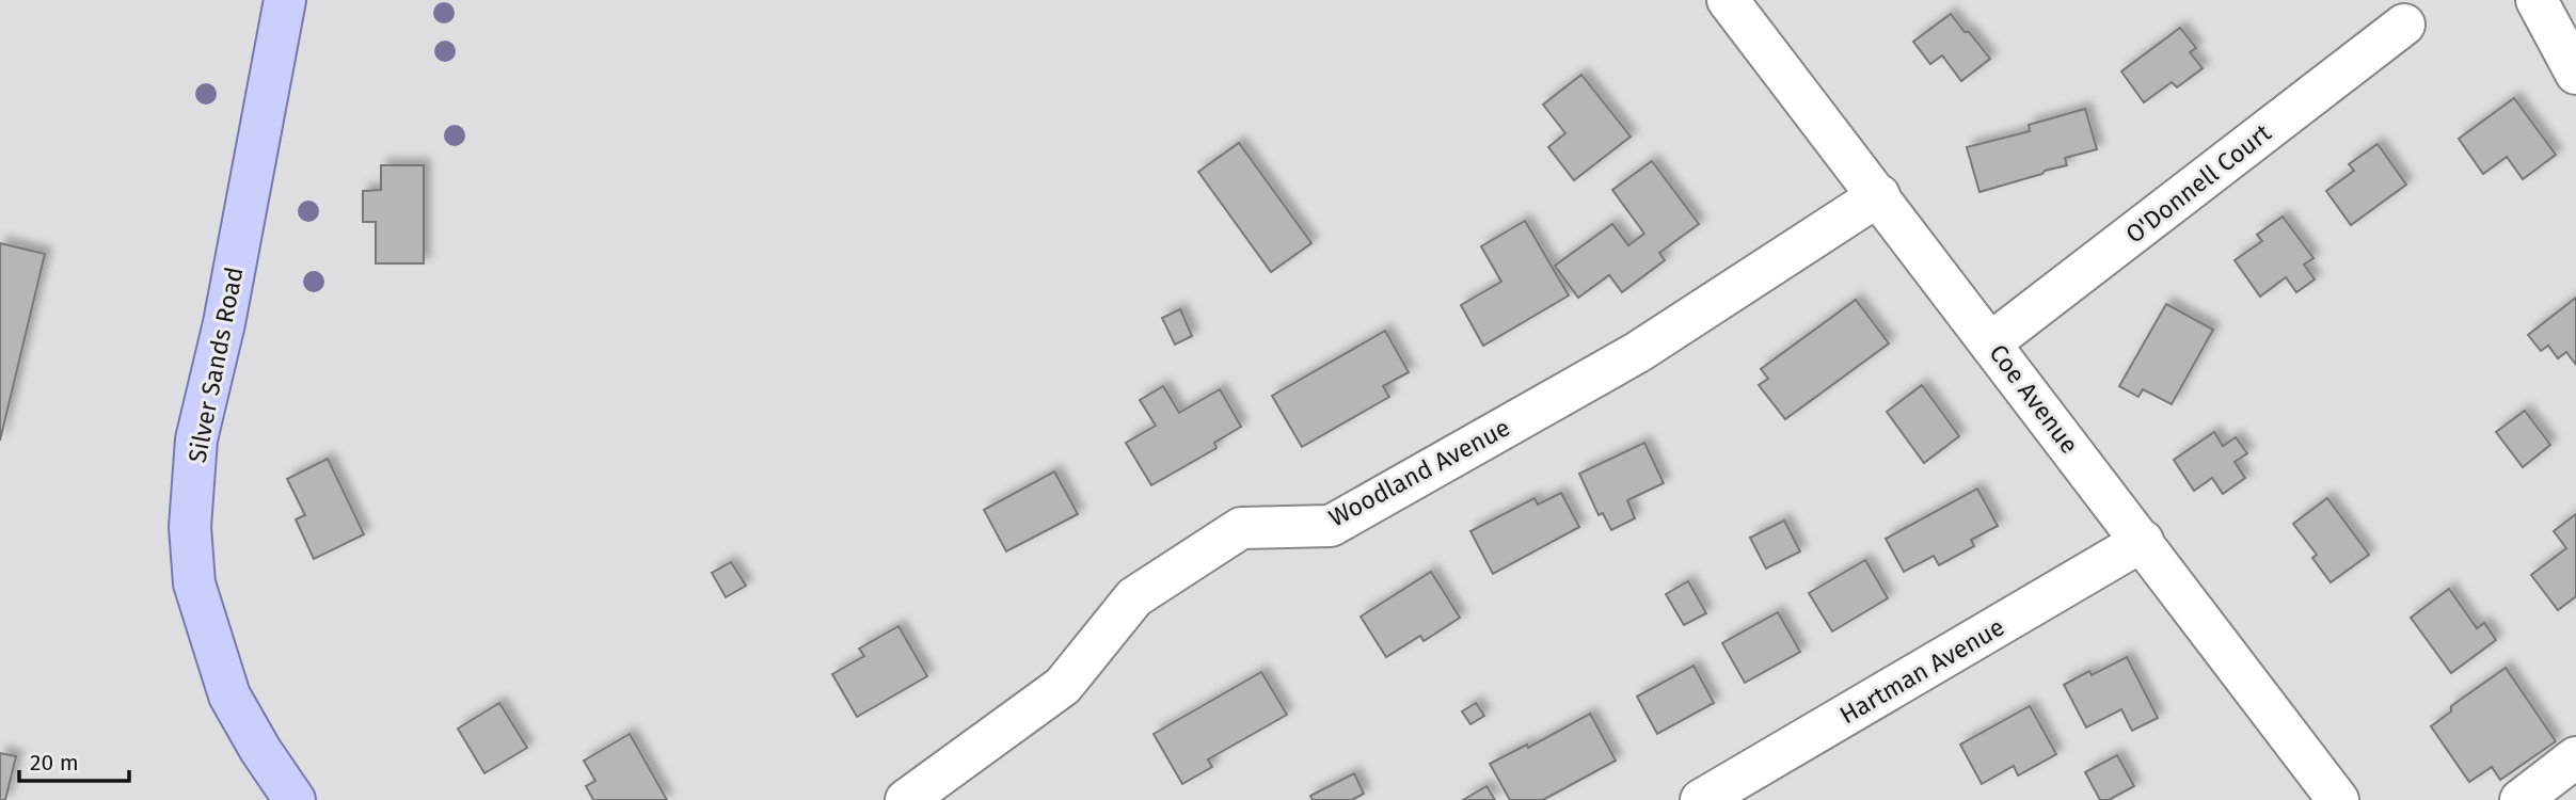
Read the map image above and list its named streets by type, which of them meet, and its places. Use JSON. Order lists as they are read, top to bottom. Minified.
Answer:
{"streets":{"main road":["Silver Sands Road"],"street":["O'Donnell Court","Coe Avenue","Woodland Avenue","Hartman Avenue"]},"crossings":[["O'Donnell Court","Coe Avenue"],["Coe Avenue","Woodland Avenue"],["Coe Avenue","Hartman Avenue"]],"scale_bar":"20 m"}
